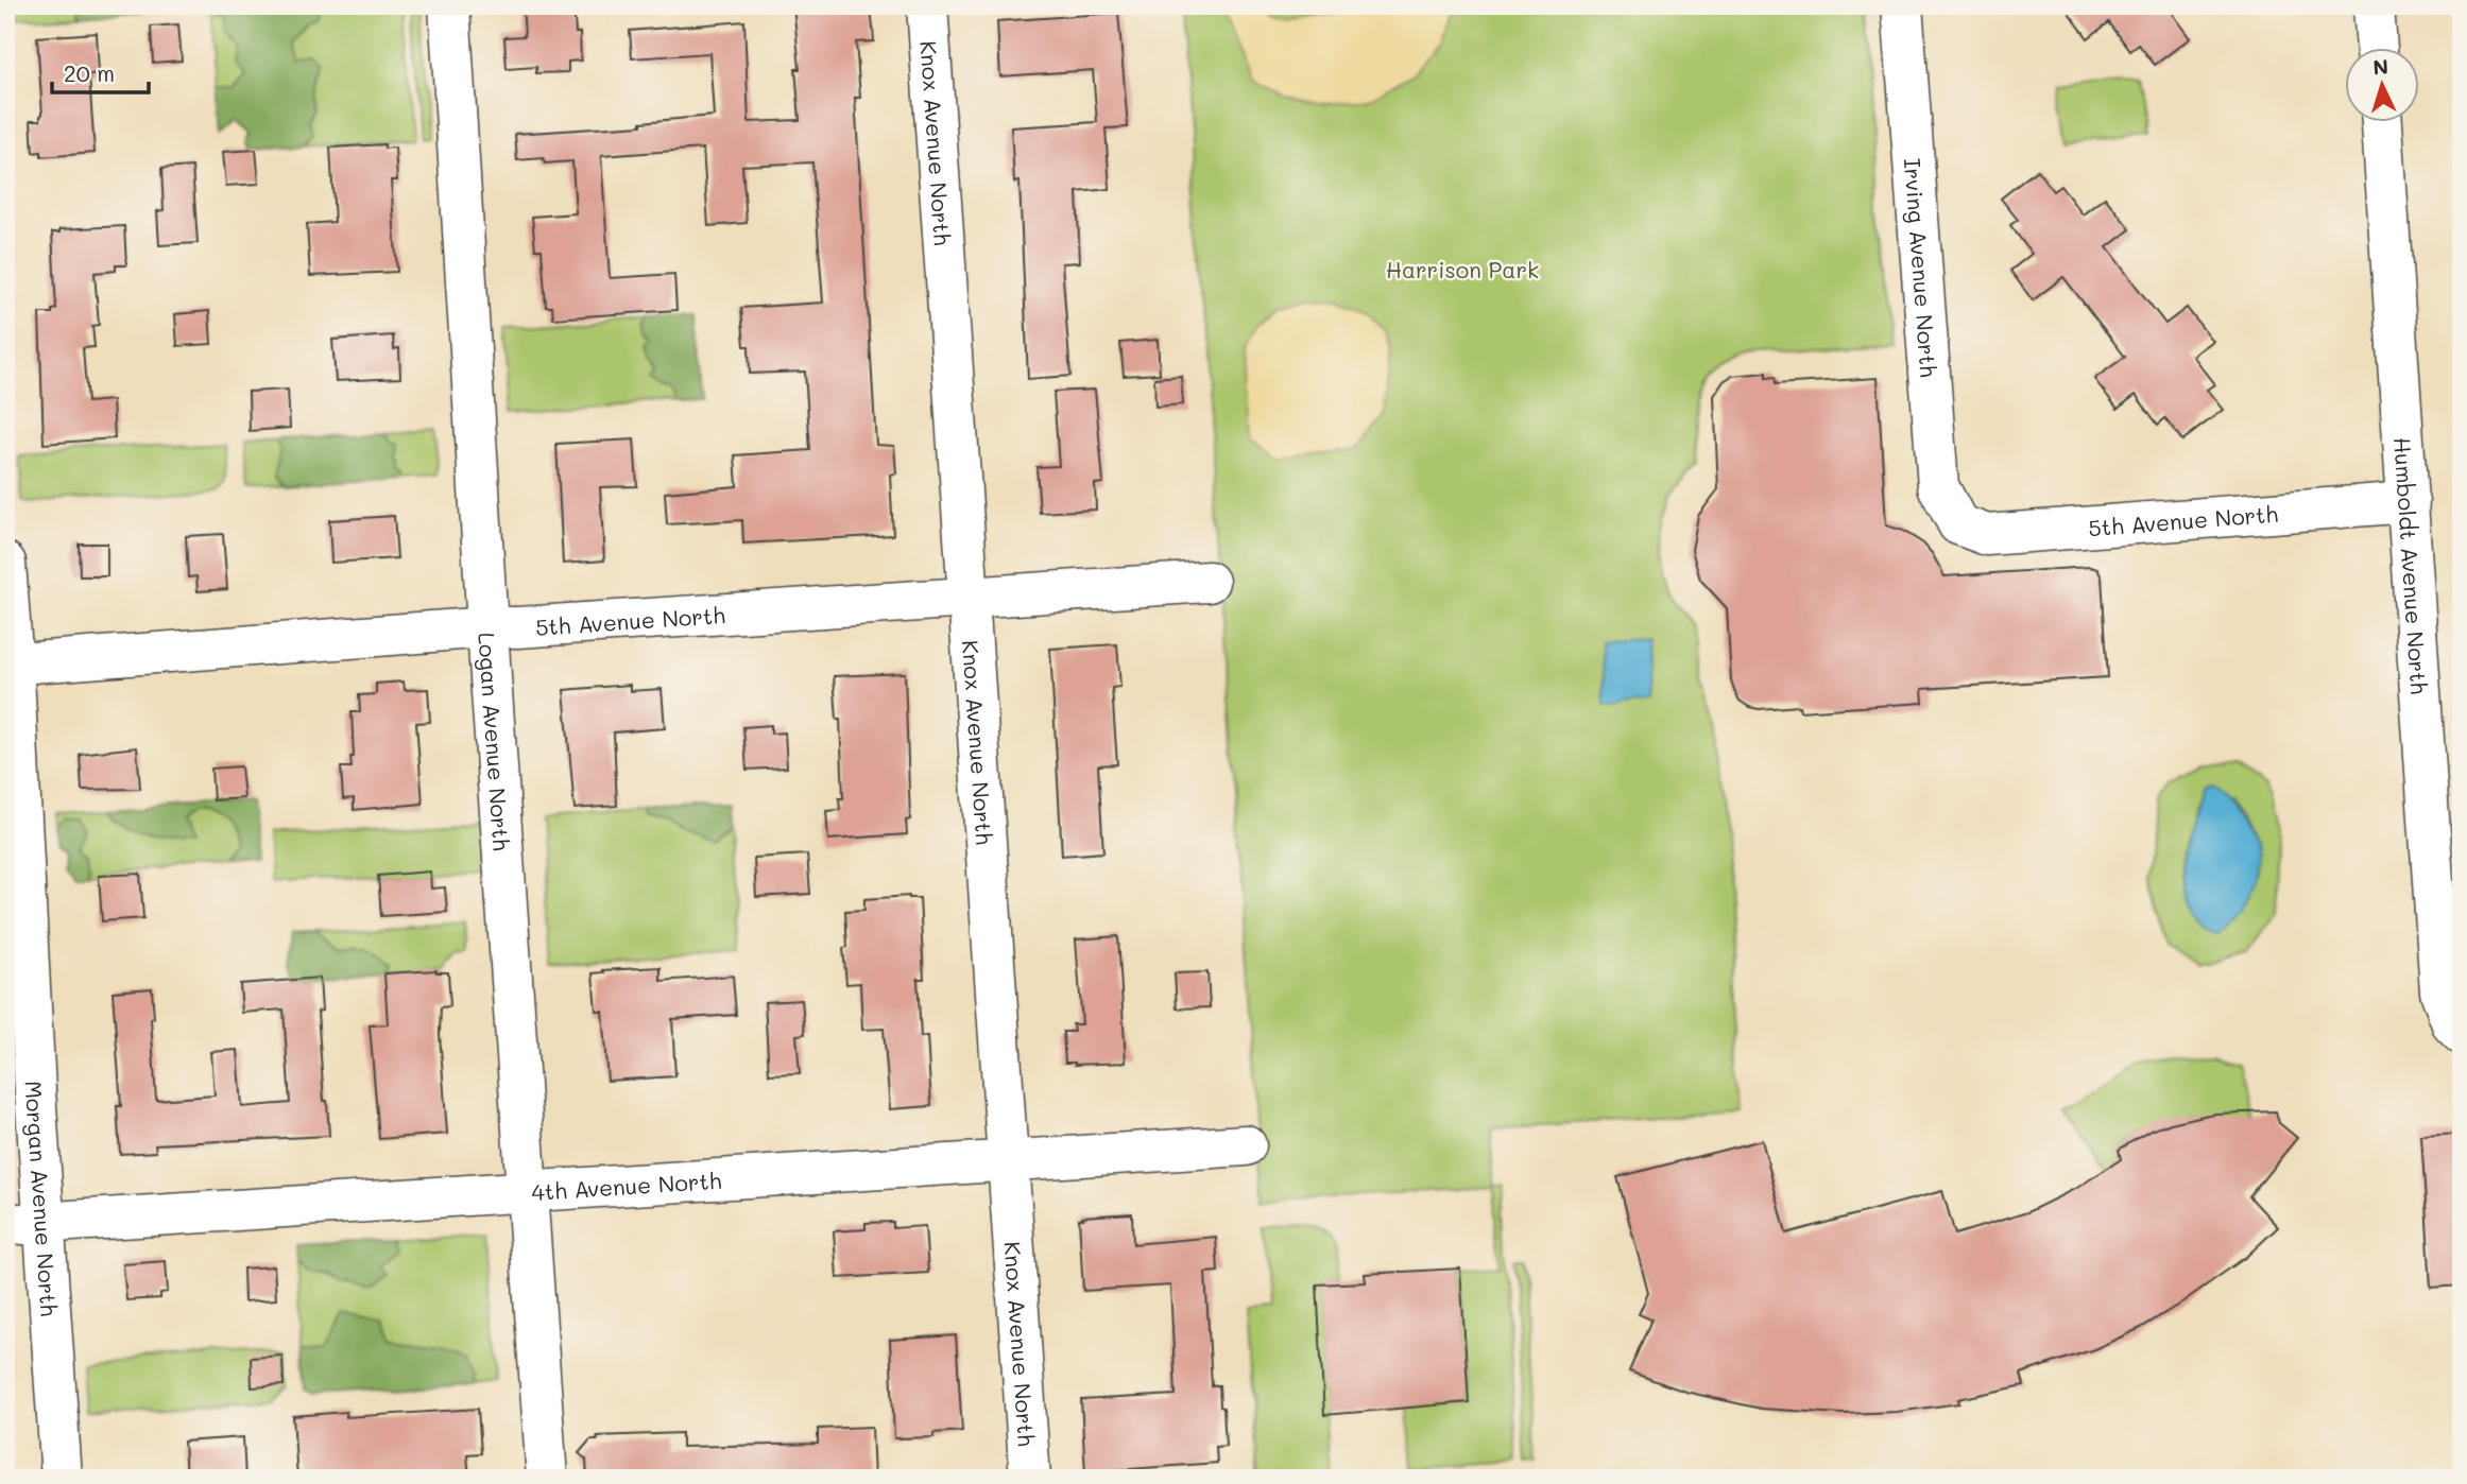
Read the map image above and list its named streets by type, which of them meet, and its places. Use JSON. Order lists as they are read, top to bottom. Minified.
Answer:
{"streets":{"street":["Knox Avenue North","Irving Avenue North","5th Avenue North","Humboldt Avenue North","Logan Avenue North","4th Avenue North","Morgan Avenue North"]},"crossings":[["Knox Avenue North","5th Avenue North"],["Knox Avenue North","4th Avenue North"],["Irving Avenue North","5th Avenue North"],["5th Avenue North","Humboldt Avenue North"],["5th Avenue North","Logan Avenue North"],["5th Avenue North","Morgan Avenue North"],["Logan Avenue North","4th Avenue North"],["4th Avenue North","Morgan Avenue North"]],"parks":["Harrison Park"],"scale_bar":"20 m","north":"top"}
